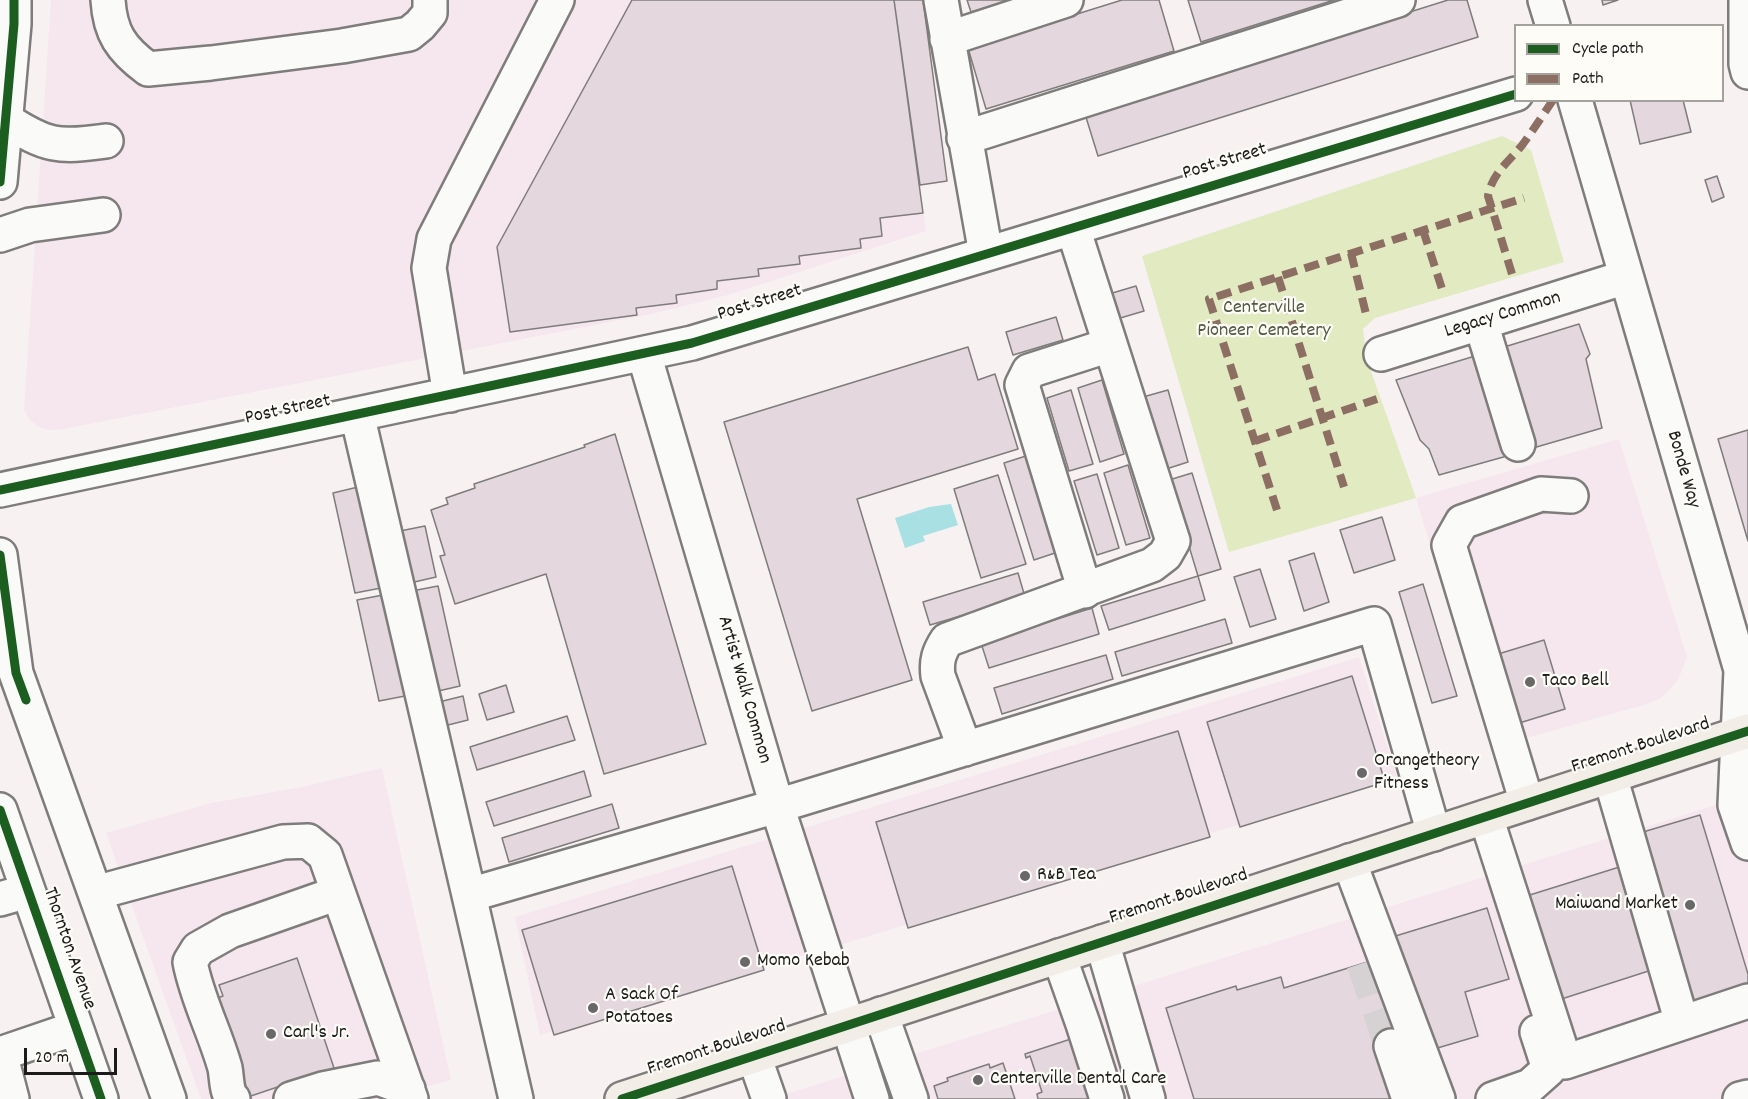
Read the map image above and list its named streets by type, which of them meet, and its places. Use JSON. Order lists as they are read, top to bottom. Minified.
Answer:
{"streets":{"main road":["Fremont Boulevard"],"street":["Post Street","Legacy Common","Bonde Way","Artist Walk Common","Thornton Avenue"]},"crossings":[["Post Street","Artist Walk Common"],["Legacy Common","Bonde Way"],["Bonde Way","Fremont Boulevard"],["Artist Walk Common","Fremont Boulevard"]],"parks":["Centerville Pioneer Cemetery"],"places":["Taco Bell","Orangetheory Fitness","R&B Tea","Maiwand Market","Momo Kebab","A Sack Of Potatoes","Carl's Jr.","Centerville Dental Care"],"legend":["Cycle path","Path"],"scale_bar":"20 m"}
